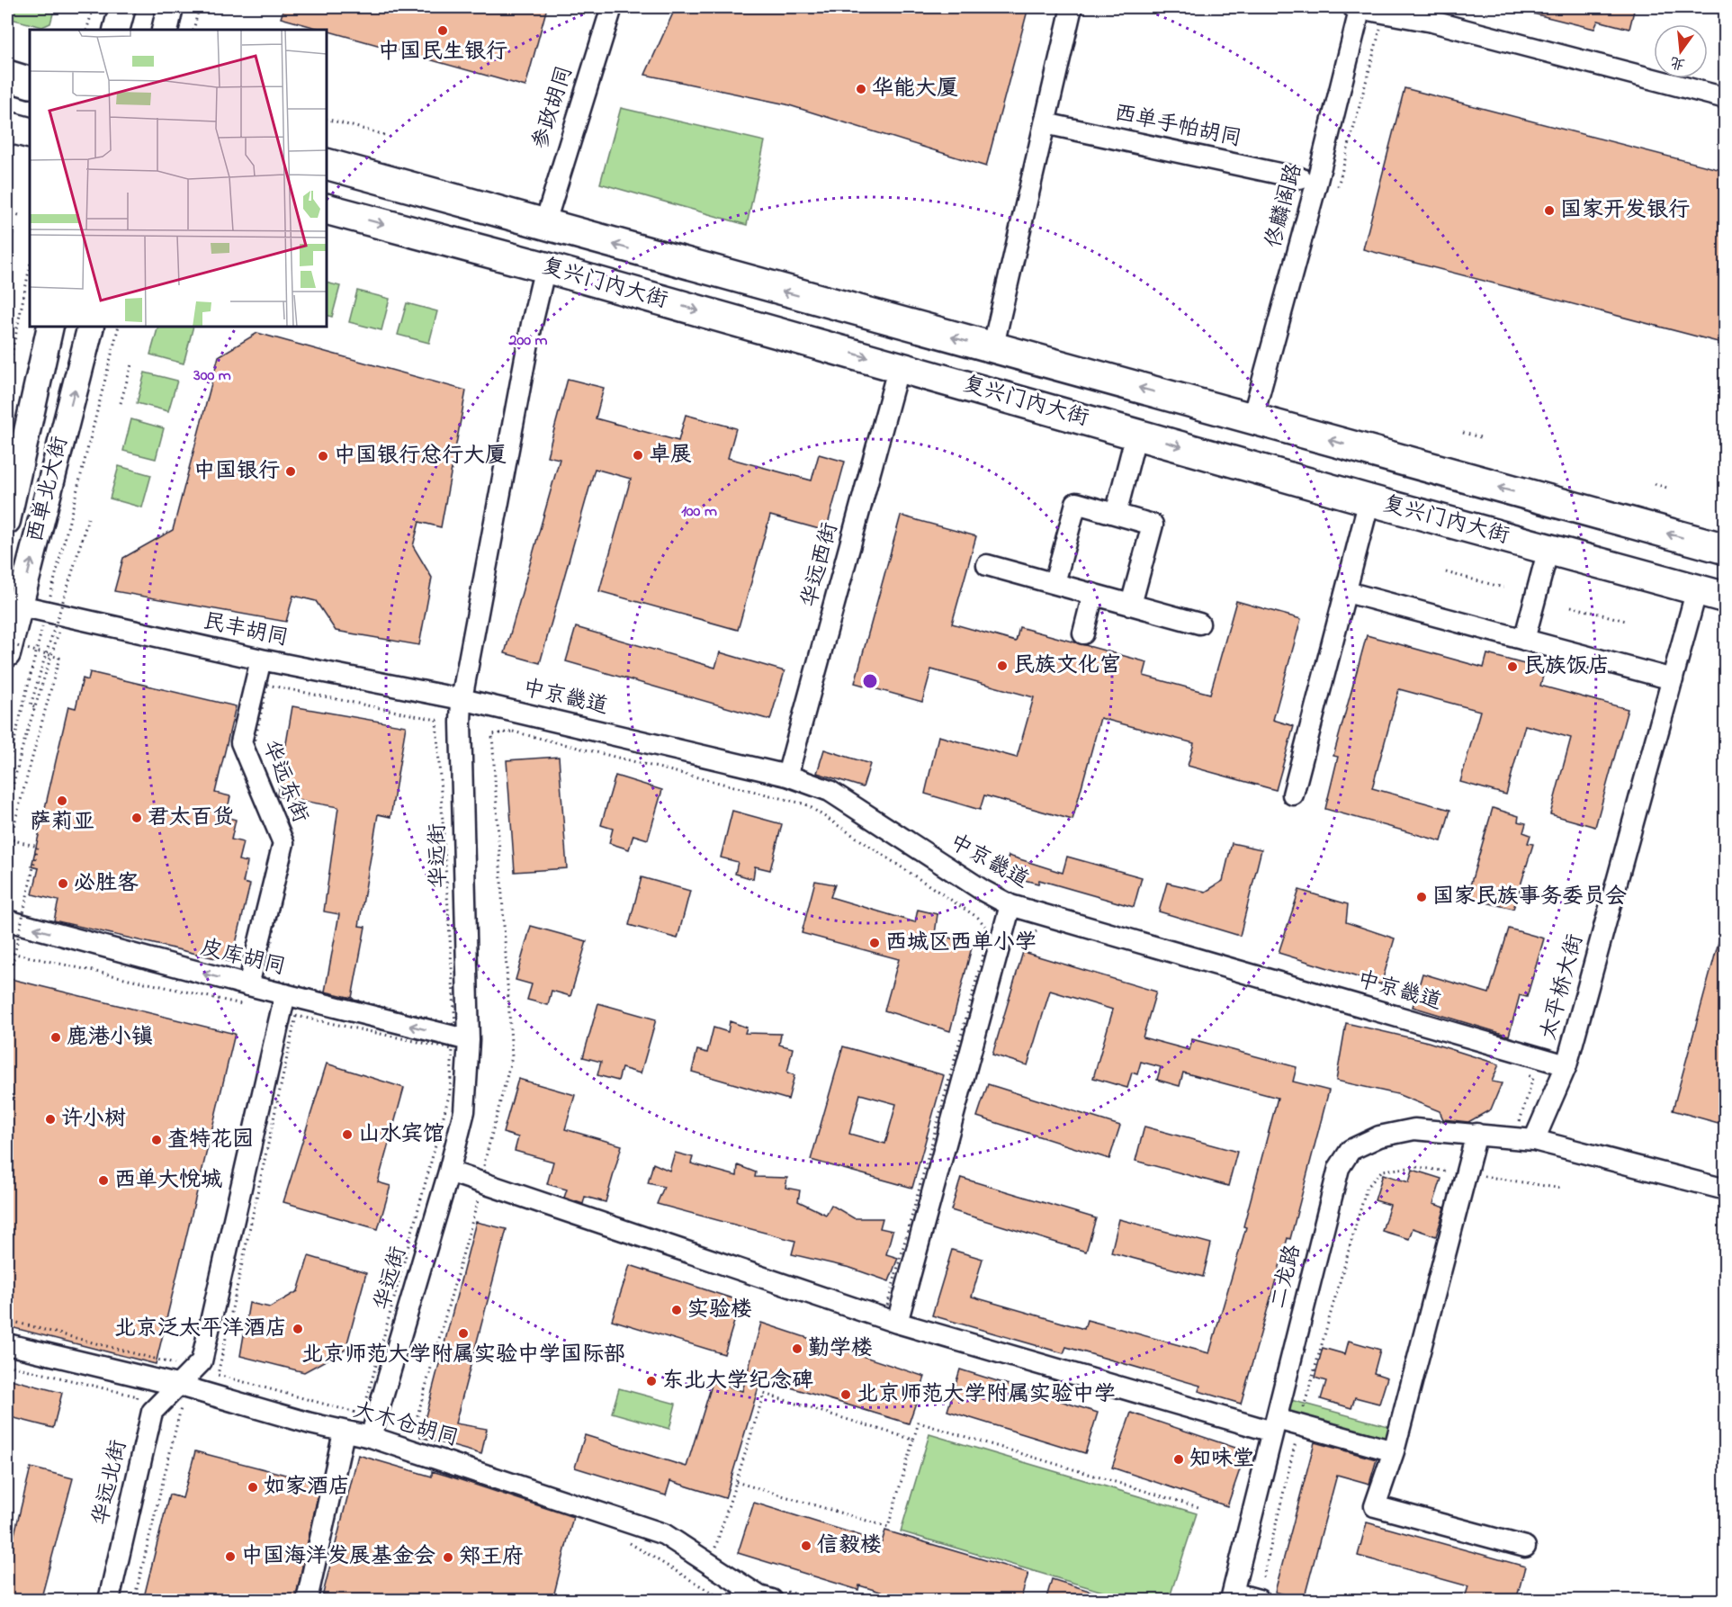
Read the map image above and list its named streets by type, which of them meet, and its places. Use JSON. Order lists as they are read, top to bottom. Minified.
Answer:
{"streets":{"highway":["复兴门内大街"],"main road":["西单北大街"],"street":["参政胡同","西单手帕胡同","佟麟阁路","华远西街","民丰胡同","中京畿道","华远东街","华远街","皮库胡同","太平桥大街","二龙路","大木仓胡同","华远北街"]},"crossings":[["参政胡同","复兴门内大街"],["佟麟阁路","复兴门内大街"],["复兴门内大街","华远西街"],["复兴门内大街","华远街"],["复兴门内大街","太平桥大街"],["西单北大街","民丰胡同"],["华远西街","中京畿道"],["民丰胡同","中京畿道"],["民丰胡同","华远东街"],["民丰胡同","华远街"],["中京畿道","华远街"],["中京畿道","太平桥大街"],["华远东街","皮库胡同"],["华远街","皮库胡同"],["华远街","大木仓胡同"],["皮库胡同","华远北街"],["太平桥大街","二龙路"],["大木仓胡同","华远北街"]],"one_way":["皮库胡同"],"places":["中国民生银行","华能大厦","国家开发银行","卓展","中国银行总行大厦","中国银行","民族文化宫","民族饭店","萨莉亚","君太百货","必胜客","国家民族事务委员会","西城区西单小学","鹿港小镇","许小树","山水宾馆","查特花园","西单大悦城","实验楼","北京泛太平洋酒店","北京师范大学附属实验中学国际部","勤学楼","东北大学纪念碑","北京师范大学附属实验中学","知味堂","如家酒店","信毅楼","中国海洋发展基金会","郑王府"],"north":"bottom","rings":["200 m","300 m","100 m"]}
